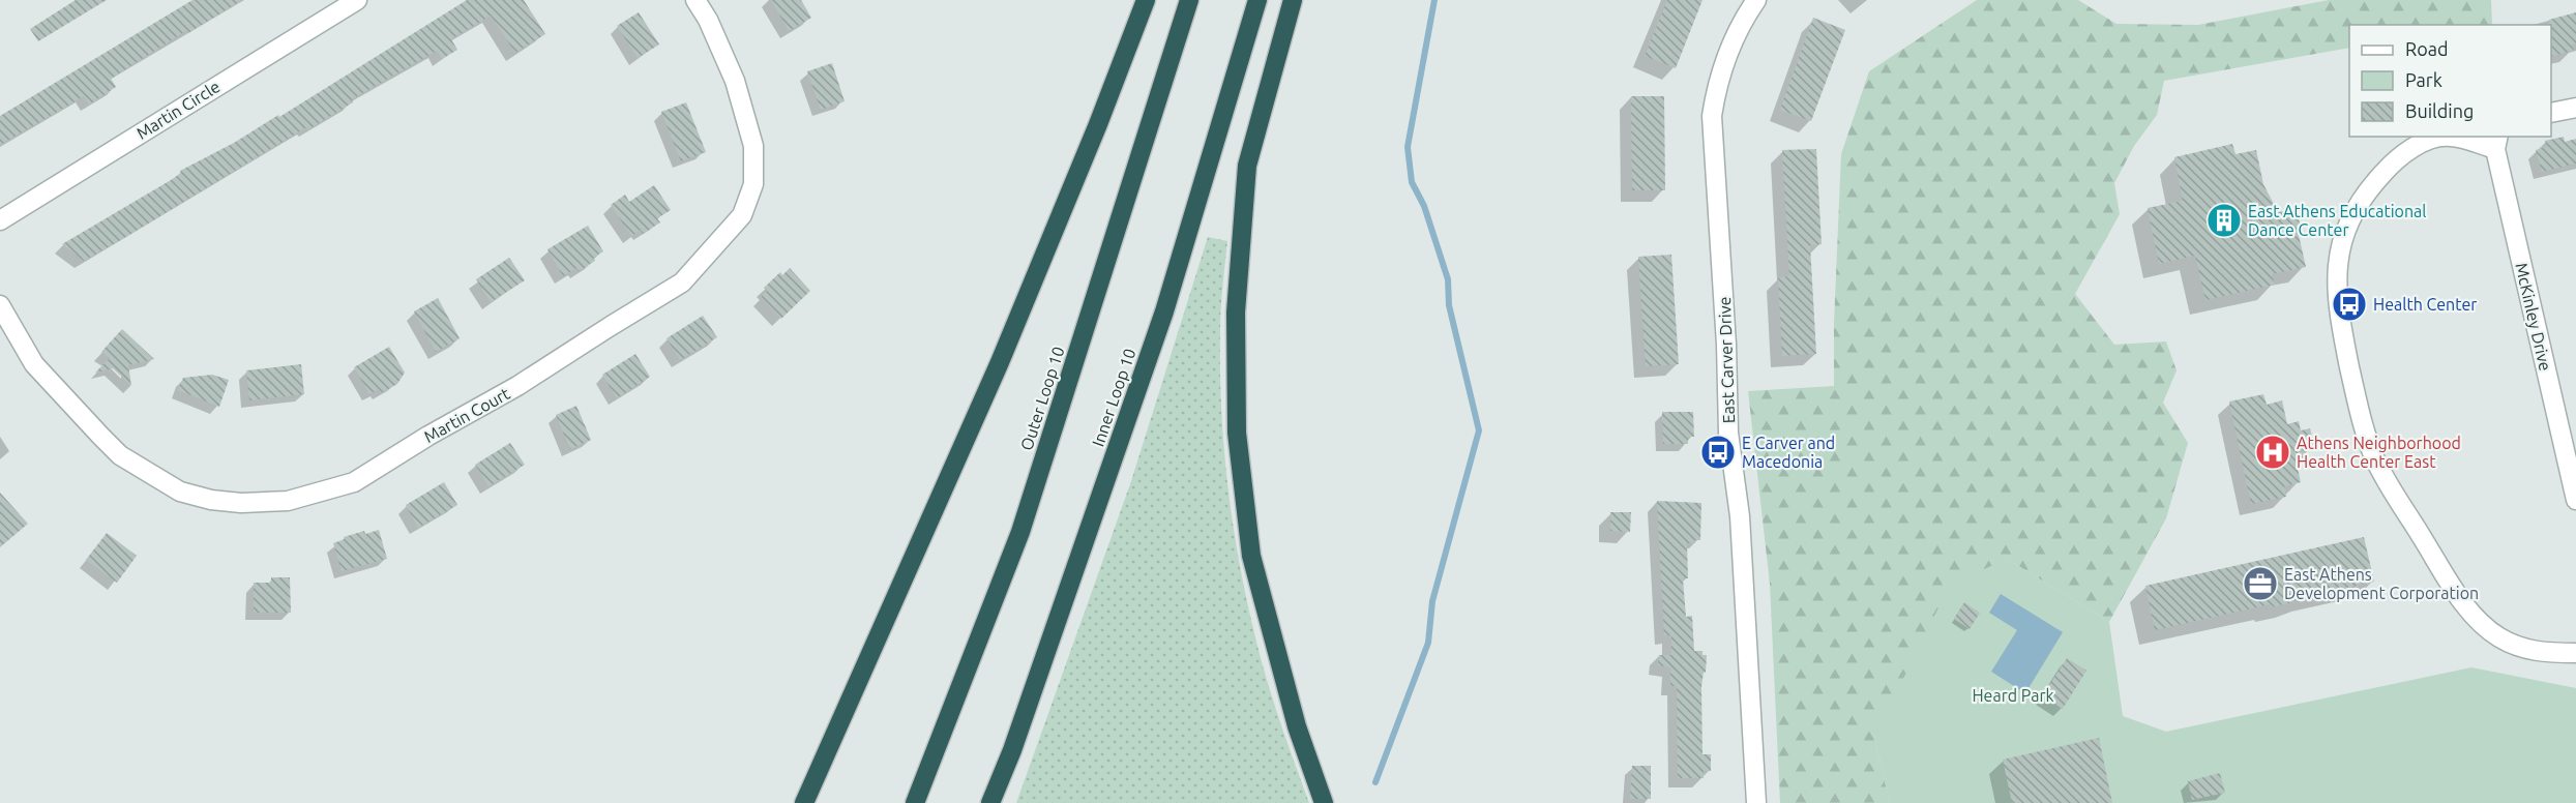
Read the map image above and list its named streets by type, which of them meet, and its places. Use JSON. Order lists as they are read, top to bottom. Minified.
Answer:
{"streets":{"highway":["Inner Loop 10","Outer Loop 10"],"street":["Martin Circle","McKinley Drive","East Carver Drive","Martin Court"]},"parks":["Heard Park"],"places":{"building":["East Athens Educational Dance Center"],"bus stop":["Health Center","E Carver and Macedonia"],"hospital":["Athens Neighborhood Health Center East"],"office":["East Athens Development Corporation"]},"legend":["Road","Park","Building"]}
